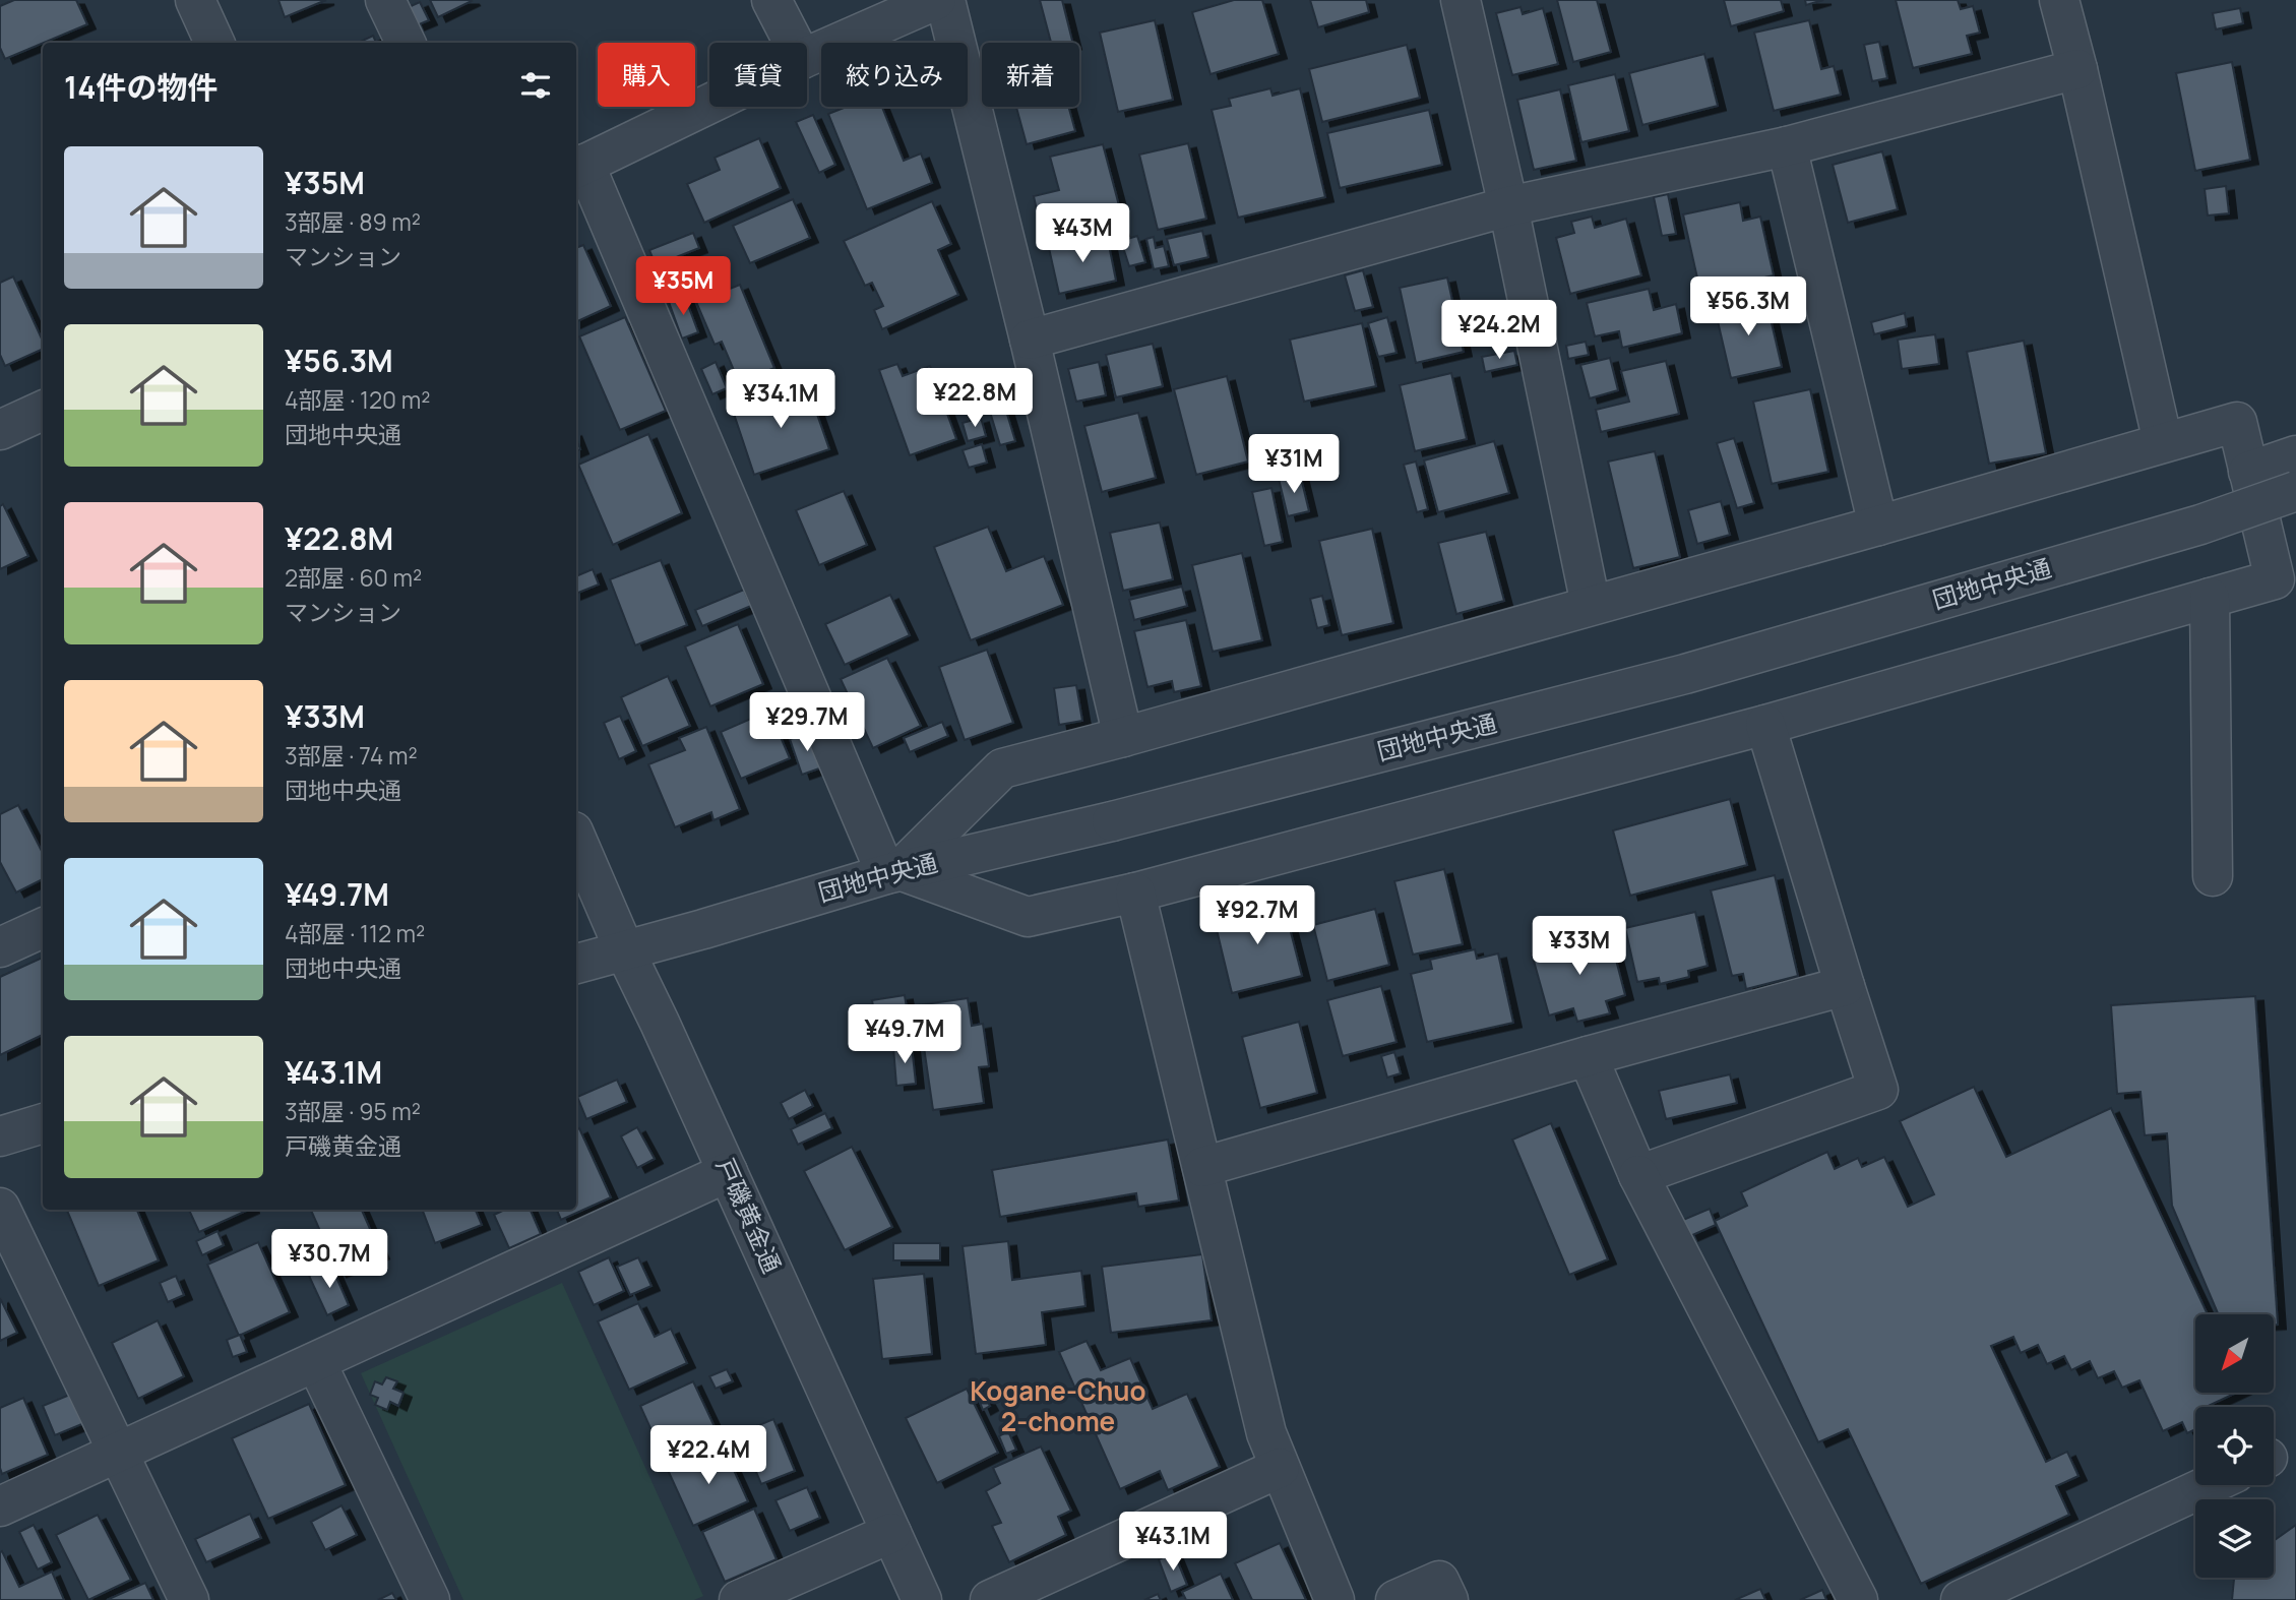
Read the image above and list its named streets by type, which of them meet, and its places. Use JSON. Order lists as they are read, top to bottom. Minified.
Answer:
{"streets":{"street":["団地中央通","戸磯黄金通"]},"crossings":[["団地中央通","戸磯黄金通"]],"districts":["Kogane-Chuo 2-chome"],"north":"bottom left","page":{"chip":["購入","賃貸","絞り込み","新着"],"heading":"14件の物件","list":[{"name":"¥35M","note":"3部屋 · 89 m² · マンション"},{"name":"¥56.3M","note":"4部屋 · 120 m² · 団地中央通"},{"name":"¥22.8M","note":"2部屋 · 60 m² · マンション"},{"name":"¥33M","note":"3部屋 · 74 m² · 団地中央通"},{"name":"¥49.7M","note":"4部屋 · 112 m² · 団地中央通"},{"name":"¥43.1M","note":"3部屋 · 95 m² · 戸磯黄金通"}],"price":["¥43M","¥35M","¥56.3M","¥24.2M","¥22.8M","¥34.1M","¥31M","¥29.7M","¥92.7M","¥33M","¥49.7M","¥30.7M","¥22.4M","¥43.1M"]}}
